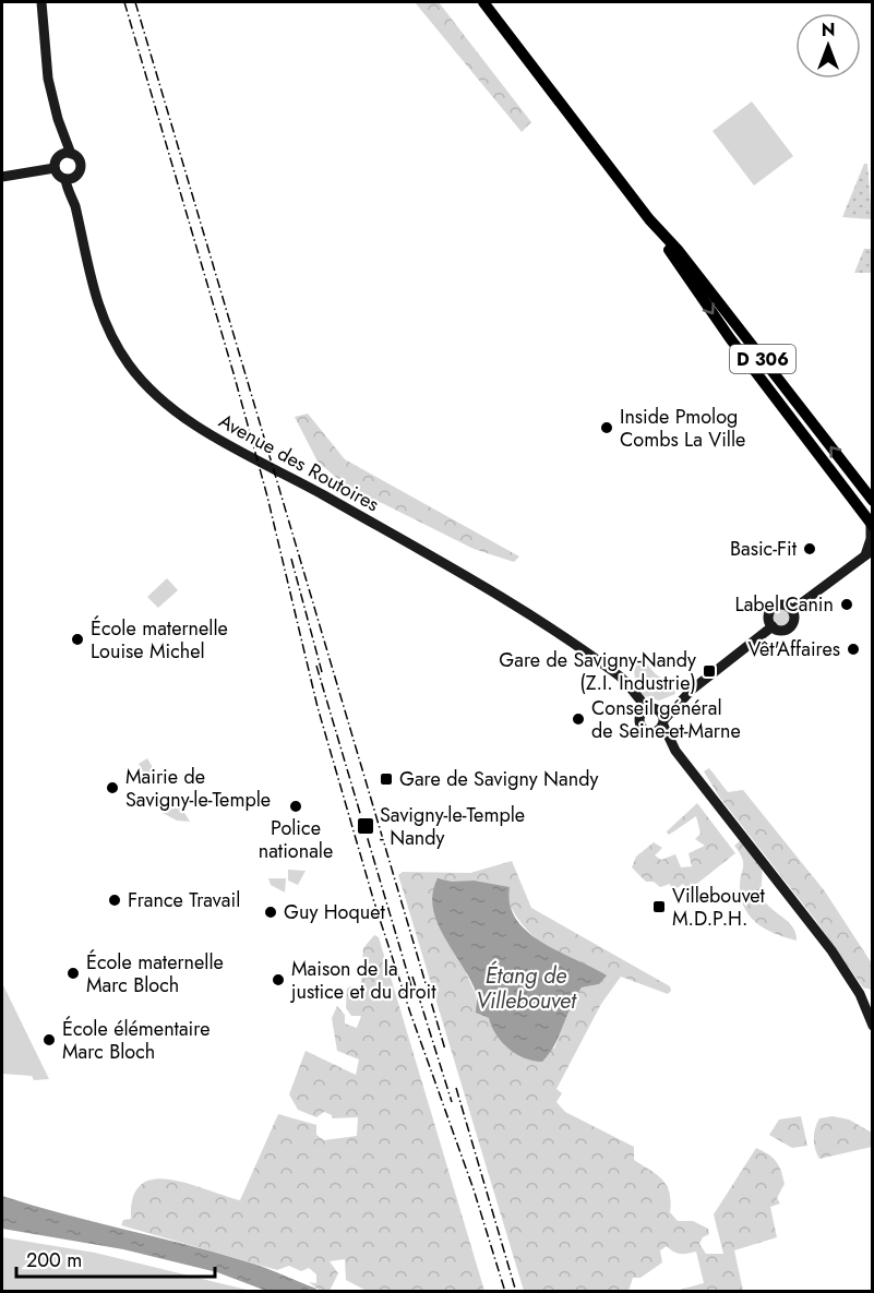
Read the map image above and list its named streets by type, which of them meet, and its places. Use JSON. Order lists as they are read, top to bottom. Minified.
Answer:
{"streets":{"main road":["D 306"],"street":["Avenue des Routoires"]},"water":["Étang de Villebouvet"],"places":{"other":["Inside Pmolog Combs La Ville","Basic-Fit","Label Canin","École maternelle Louise Michel","Vêt'Affaires","Conseil général de Seine-et-Marne","Mairie de Savigny-le-Temple","Police nationale","France Travail","Guy Hoquet","École maternelle Marc Bloch","Maison de la justice et du droit","École élémentaire Marc Bloch"],"transit":["Gare de Savigny-Nandy (Z.I. Industrie)","Gare de Savigny Nandy","Savigny-le-Temple - Nandy","Villebouvet M.D.P.H."]},"scale_bar":"200 m","north":"top"}
